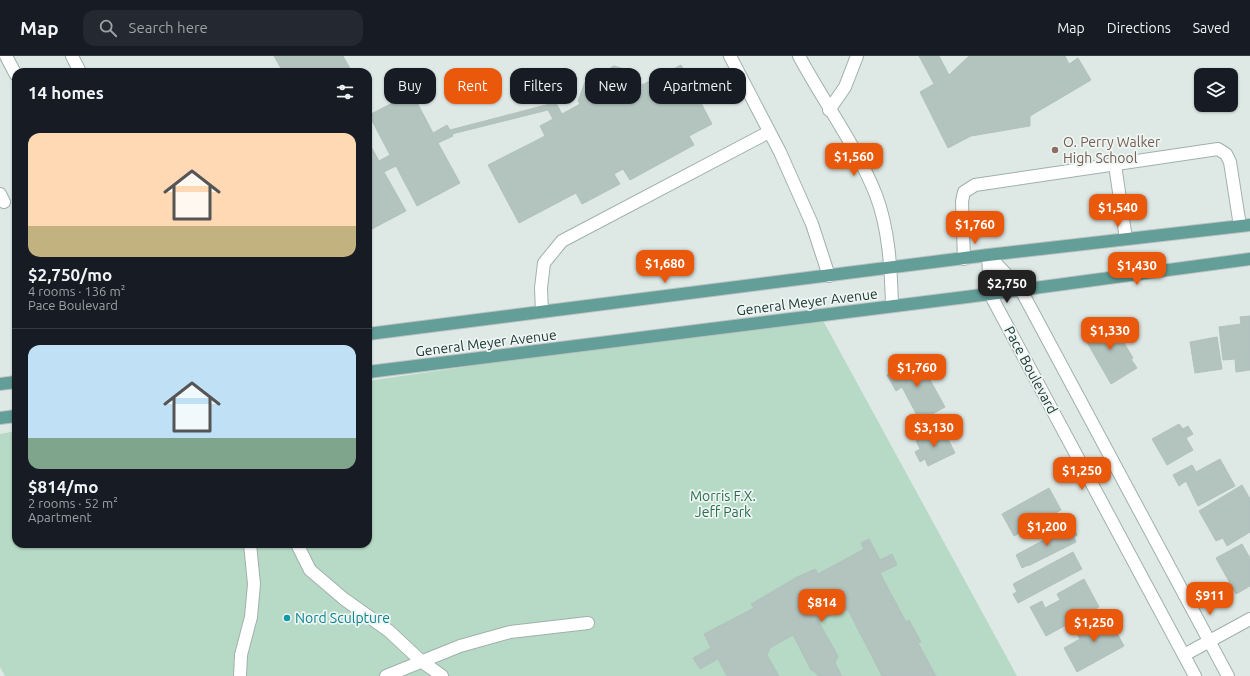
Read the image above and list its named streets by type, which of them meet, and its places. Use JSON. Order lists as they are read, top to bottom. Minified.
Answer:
{"streets":{"main road":["General Meyer Avenue"],"street":["Pace Boulevard"]},"crossings":[["General Meyer Avenue","Pace Boulevard"]],"parks":["Morris F.X. Jeff Park"],"places":["O. Perry Walker High School","Nord Sculpture"],"page":{"header":"Map","search":"Search here","nav":["Map","Directions","Saved"],"chip":["Buy","Rent","Filters","New","Apartment"],"heading":"14 homes","list":[{"name":"$2,750/mo","note":"4 rooms · 136 m² · Pace Boulevard"},{"name":"$814/mo","note":"2 rooms · 52 m² · Apartment"}],"price":["$1,560","$1,540","$1,760","$1,680","$1,430","$2,750","$1,330","$1,760","$3,130","$1,250","$1,200","$911","$814","$1,250"]}}
